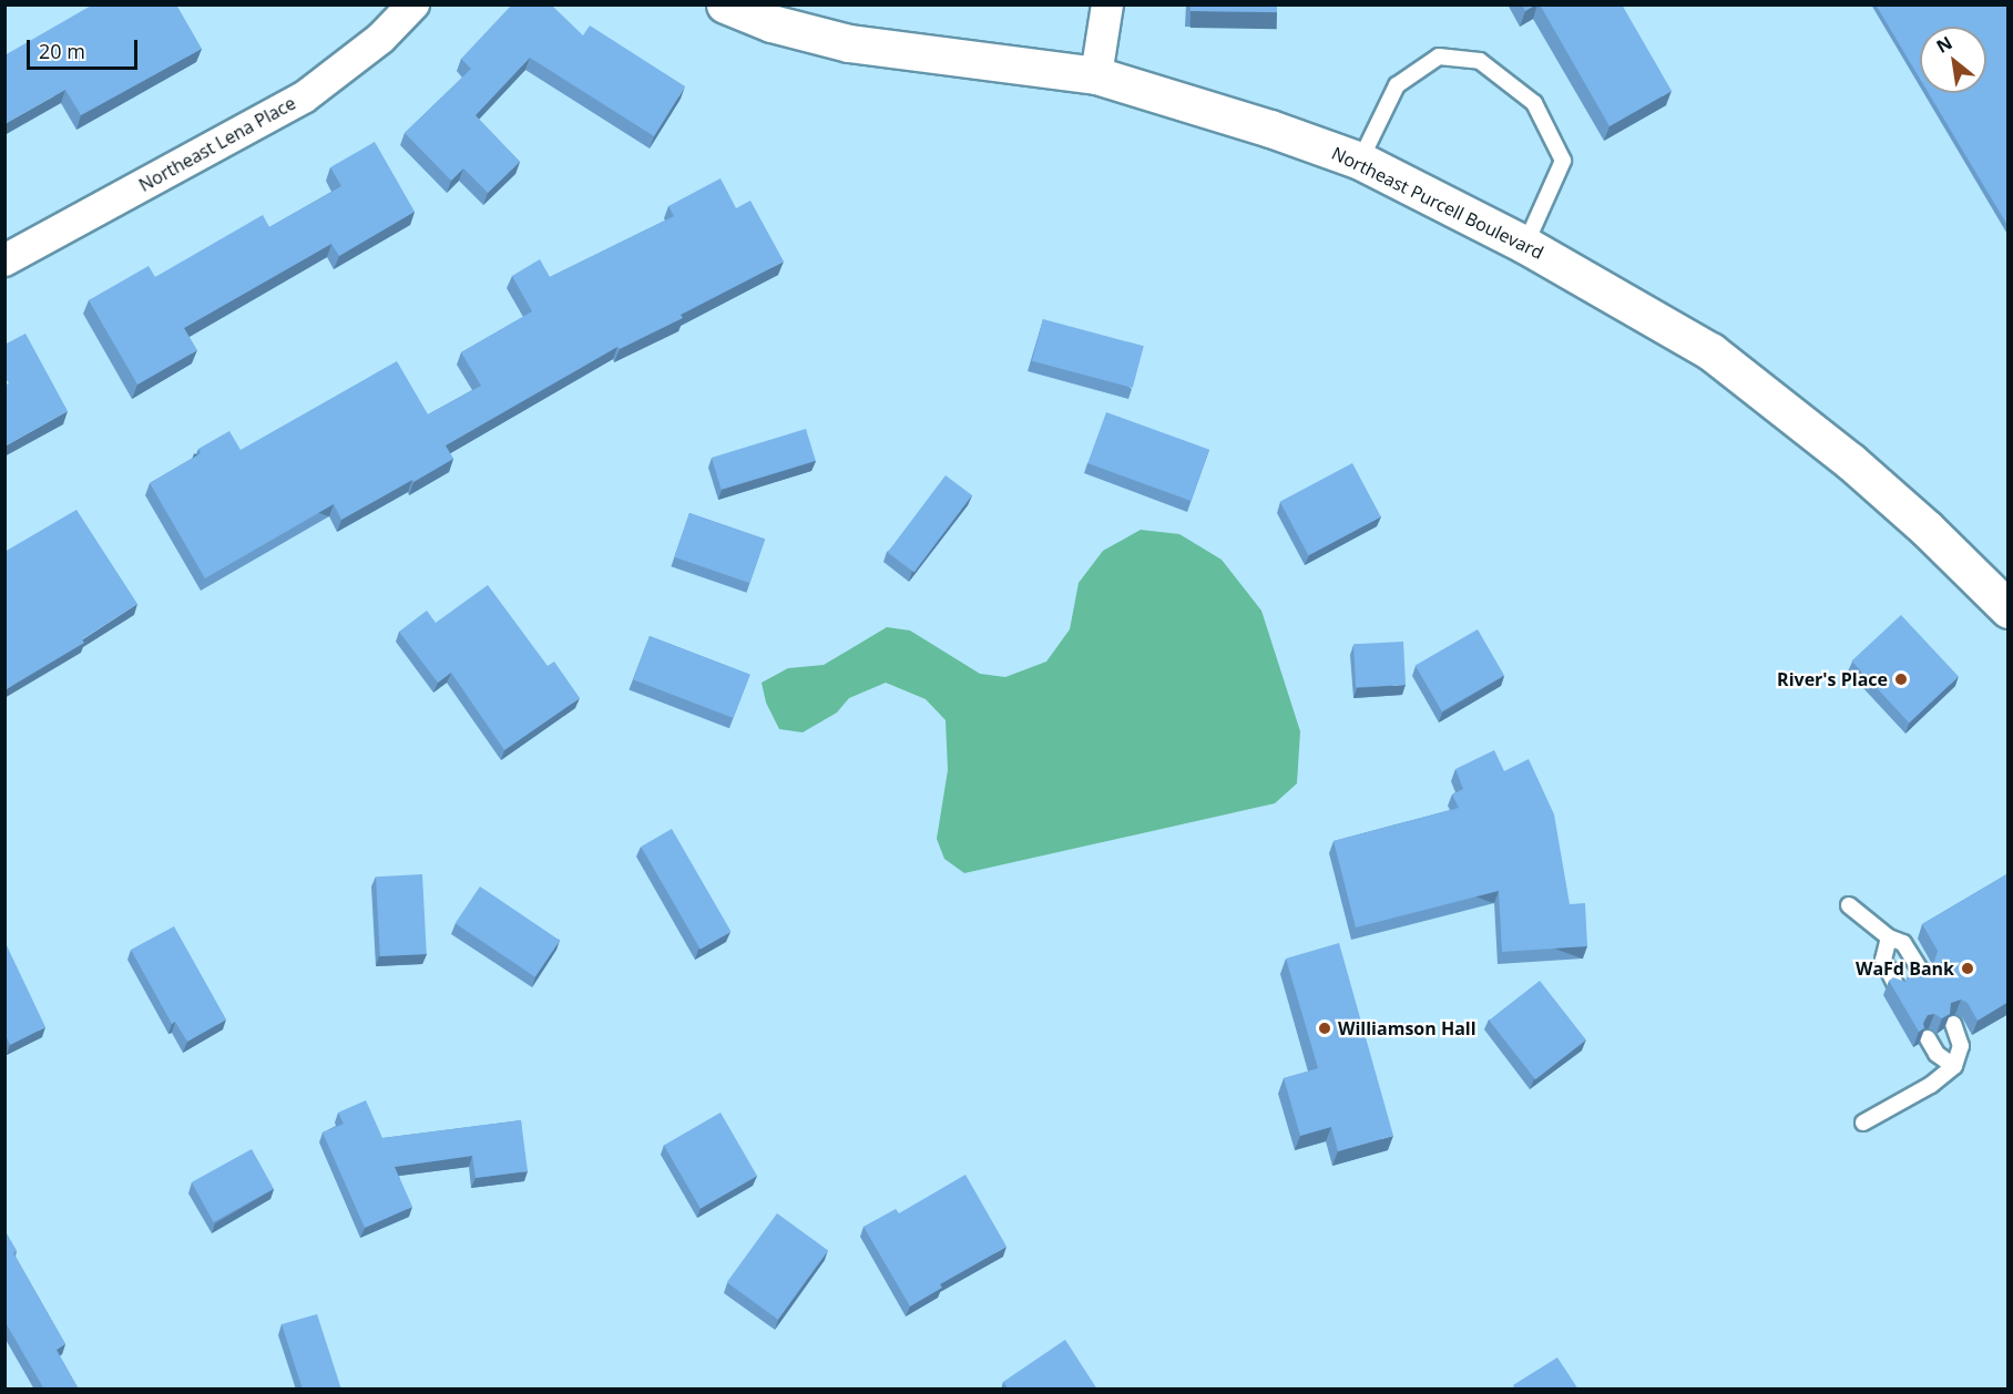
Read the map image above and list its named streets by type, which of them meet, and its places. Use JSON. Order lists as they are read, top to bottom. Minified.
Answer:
{"streets":{"street":["Northeast Lena Place","Northeast Purcell Boulevard"]},"places":["River's Place","WaFd Bank","Williamson Hall"],"scale_bar":"20 m","north":"top left"}
